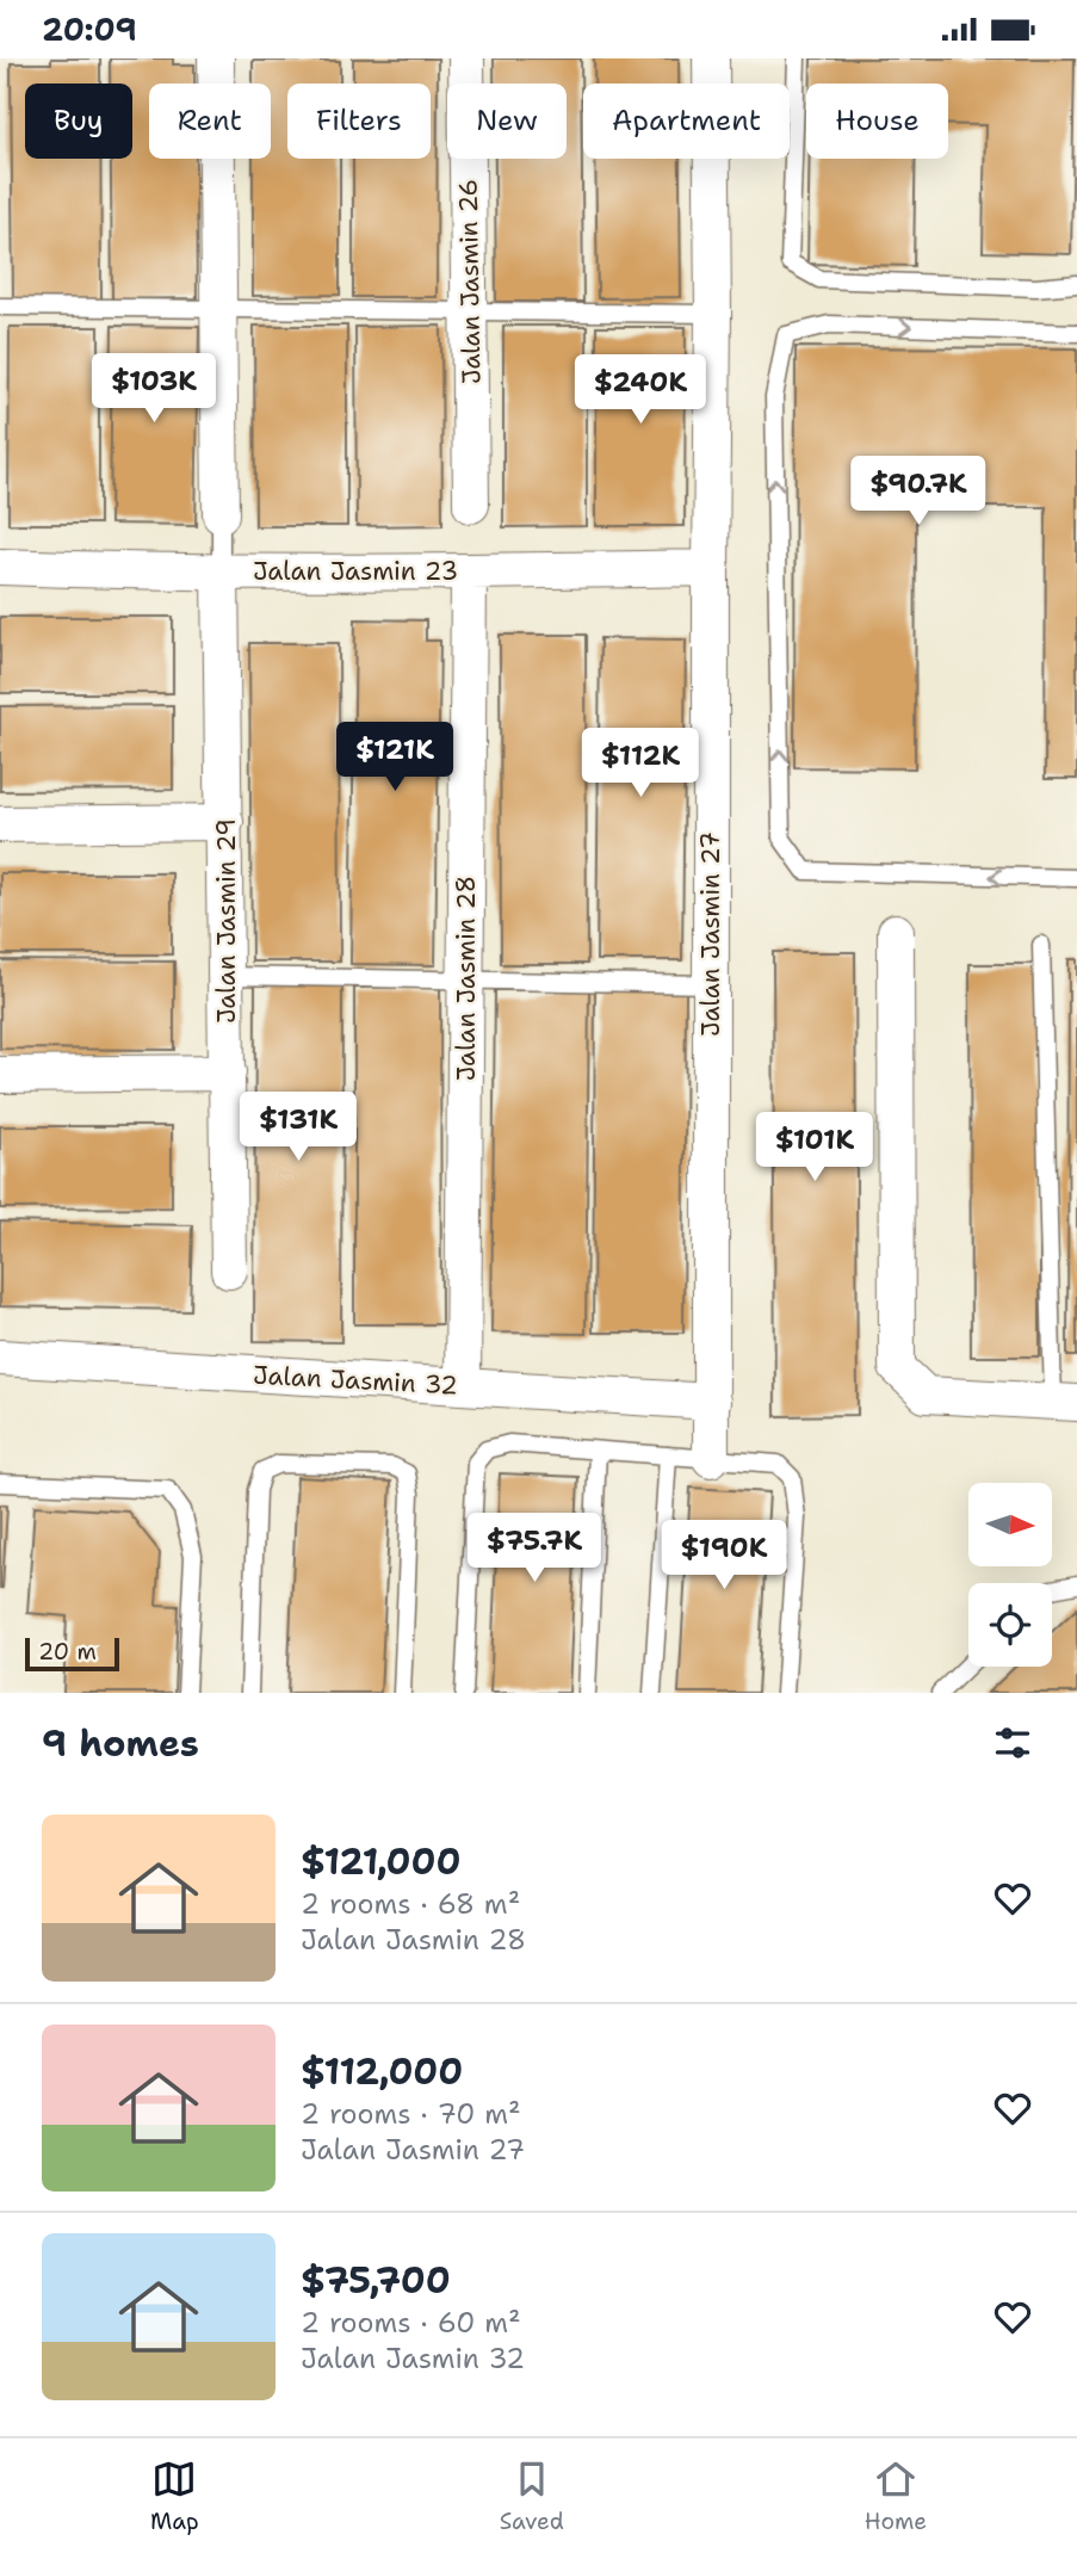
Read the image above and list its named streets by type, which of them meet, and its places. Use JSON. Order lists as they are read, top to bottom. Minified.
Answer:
{"streets":{"street":["Jalan Jasmin 26","Jalan Jasmin 23","Jalan Jasmin 29","Jalan Jasmin 27","Jalan Jasmin 28","Jalan Jasmin 32"]},"crossings":[["Jalan Jasmin 23","Jalan Jasmin 29"],["Jalan Jasmin 23","Jalan Jasmin 27"],["Jalan Jasmin 23","Jalan Jasmin 28"],["Jalan Jasmin 27","Jalan Jasmin 32"],["Jalan Jasmin 28","Jalan Jasmin 32"]],"scale_bar":"20 m","north":"right","page":{"status":"20:09","chip":["Buy","Rent","Filters","New","Apartment","House"],"price":["$103K","$240K","$90.7K","$121K","$112K","$131K","$101K","$75.7K","$190K"],"scale":"20 m","heading":"9 homes","list":[{"name":"$121,000","note":"2 rooms · 68 m² · Jalan Jasmin 28"},{"name":"$112,000","note":"2 rooms · 70 m² · Jalan Jasmin 27"},{"name":"$75,700","note":"2 rooms · 60 m² · Jalan Jasmin 32"}],"tabs":["Map","Saved","Home"]}}
